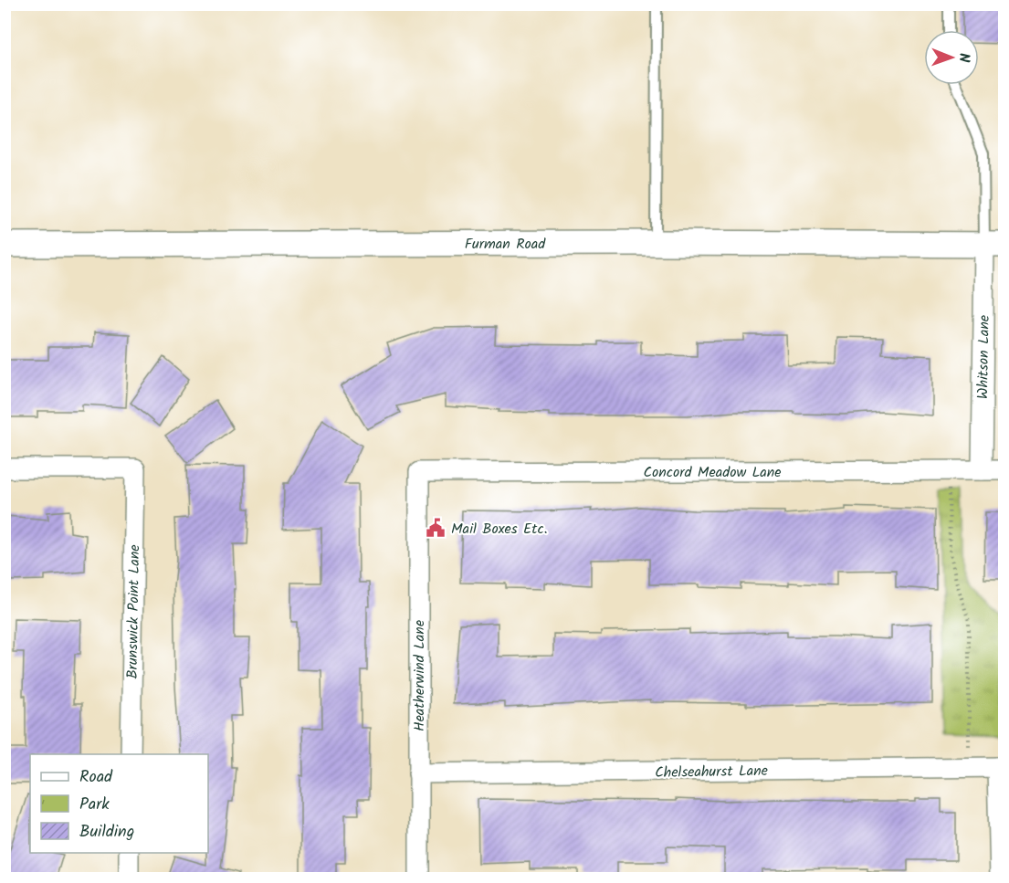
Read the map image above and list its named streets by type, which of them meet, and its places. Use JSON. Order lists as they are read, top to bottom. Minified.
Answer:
{"streets":{"street":["Furman Road","Whitson Lane","Concord Meadow Lane","Brunswick Point Lane","Heatherwind Lane","Chelseahurst Lane"]},"crossings":[["Furman Road","Whitson Lane"],["Whitson Lane","Concord Meadow Lane"],["Concord Meadow Lane","Heatherwind Lane"],["Heatherwind Lane","Chelseahurst Lane"]],"places":{"public building":["Mail Boxes Etc."]},"legend":["Road","Park","Building"],"north":"right"}
